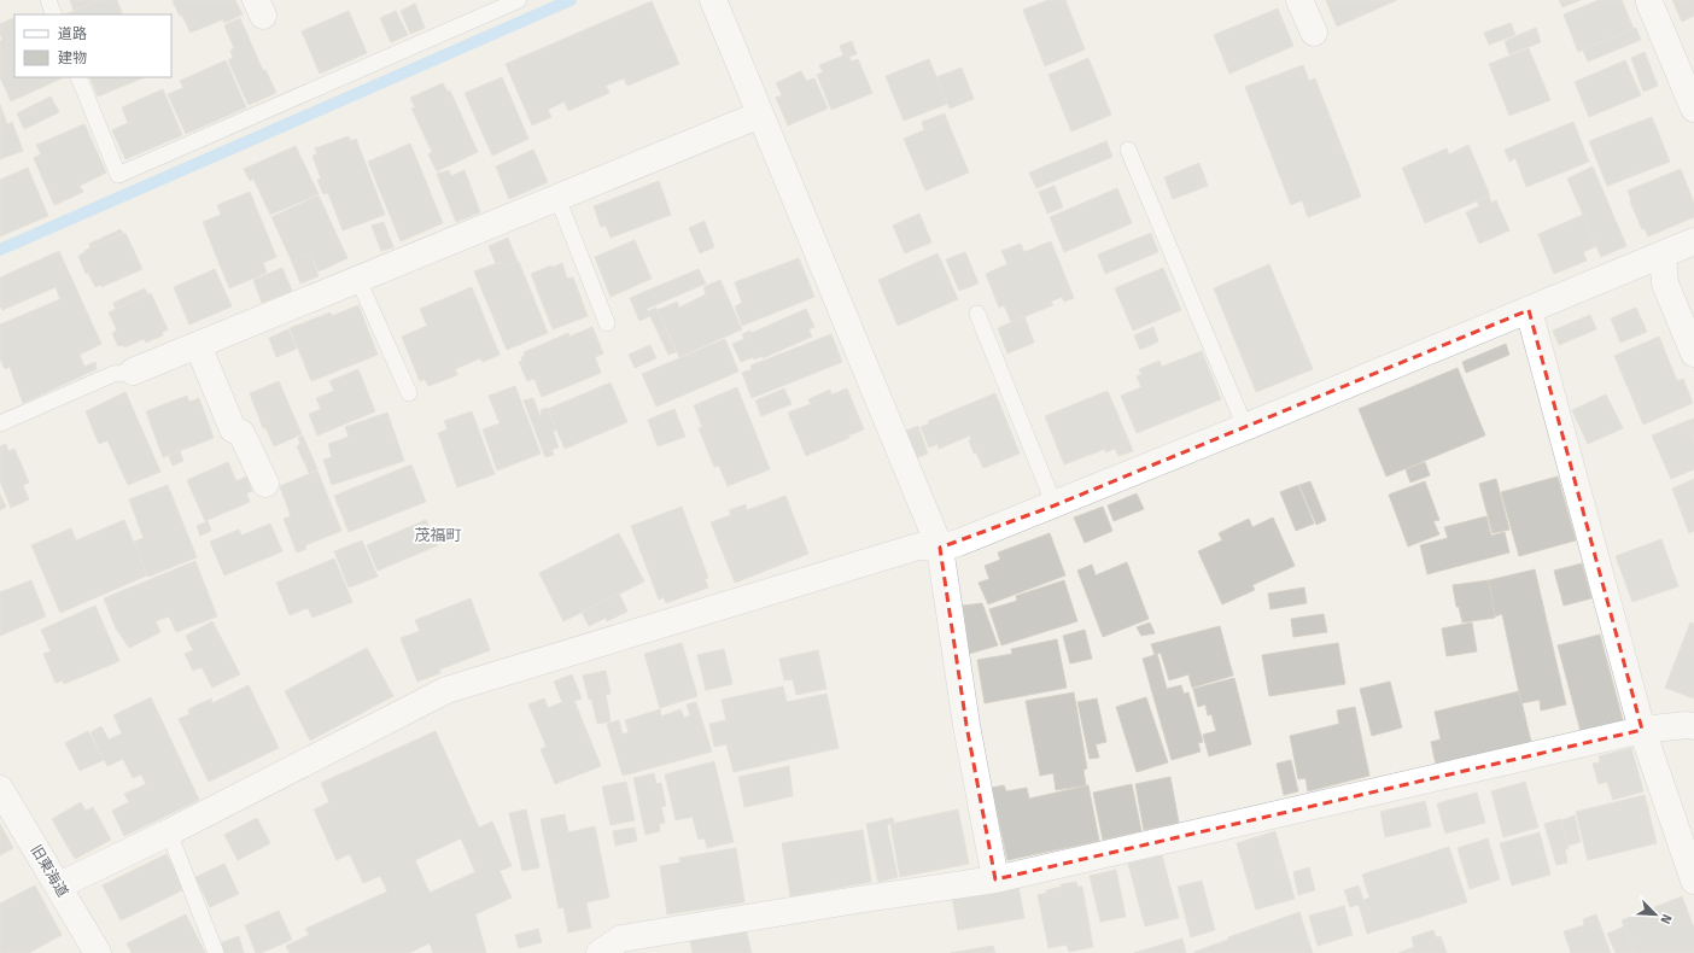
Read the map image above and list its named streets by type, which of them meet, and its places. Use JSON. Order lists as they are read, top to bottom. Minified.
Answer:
{"streets":{"street":["旧東海道"]},"districts":["茂福町"],"legend":["道路","建物"],"north":"bottom right"}
